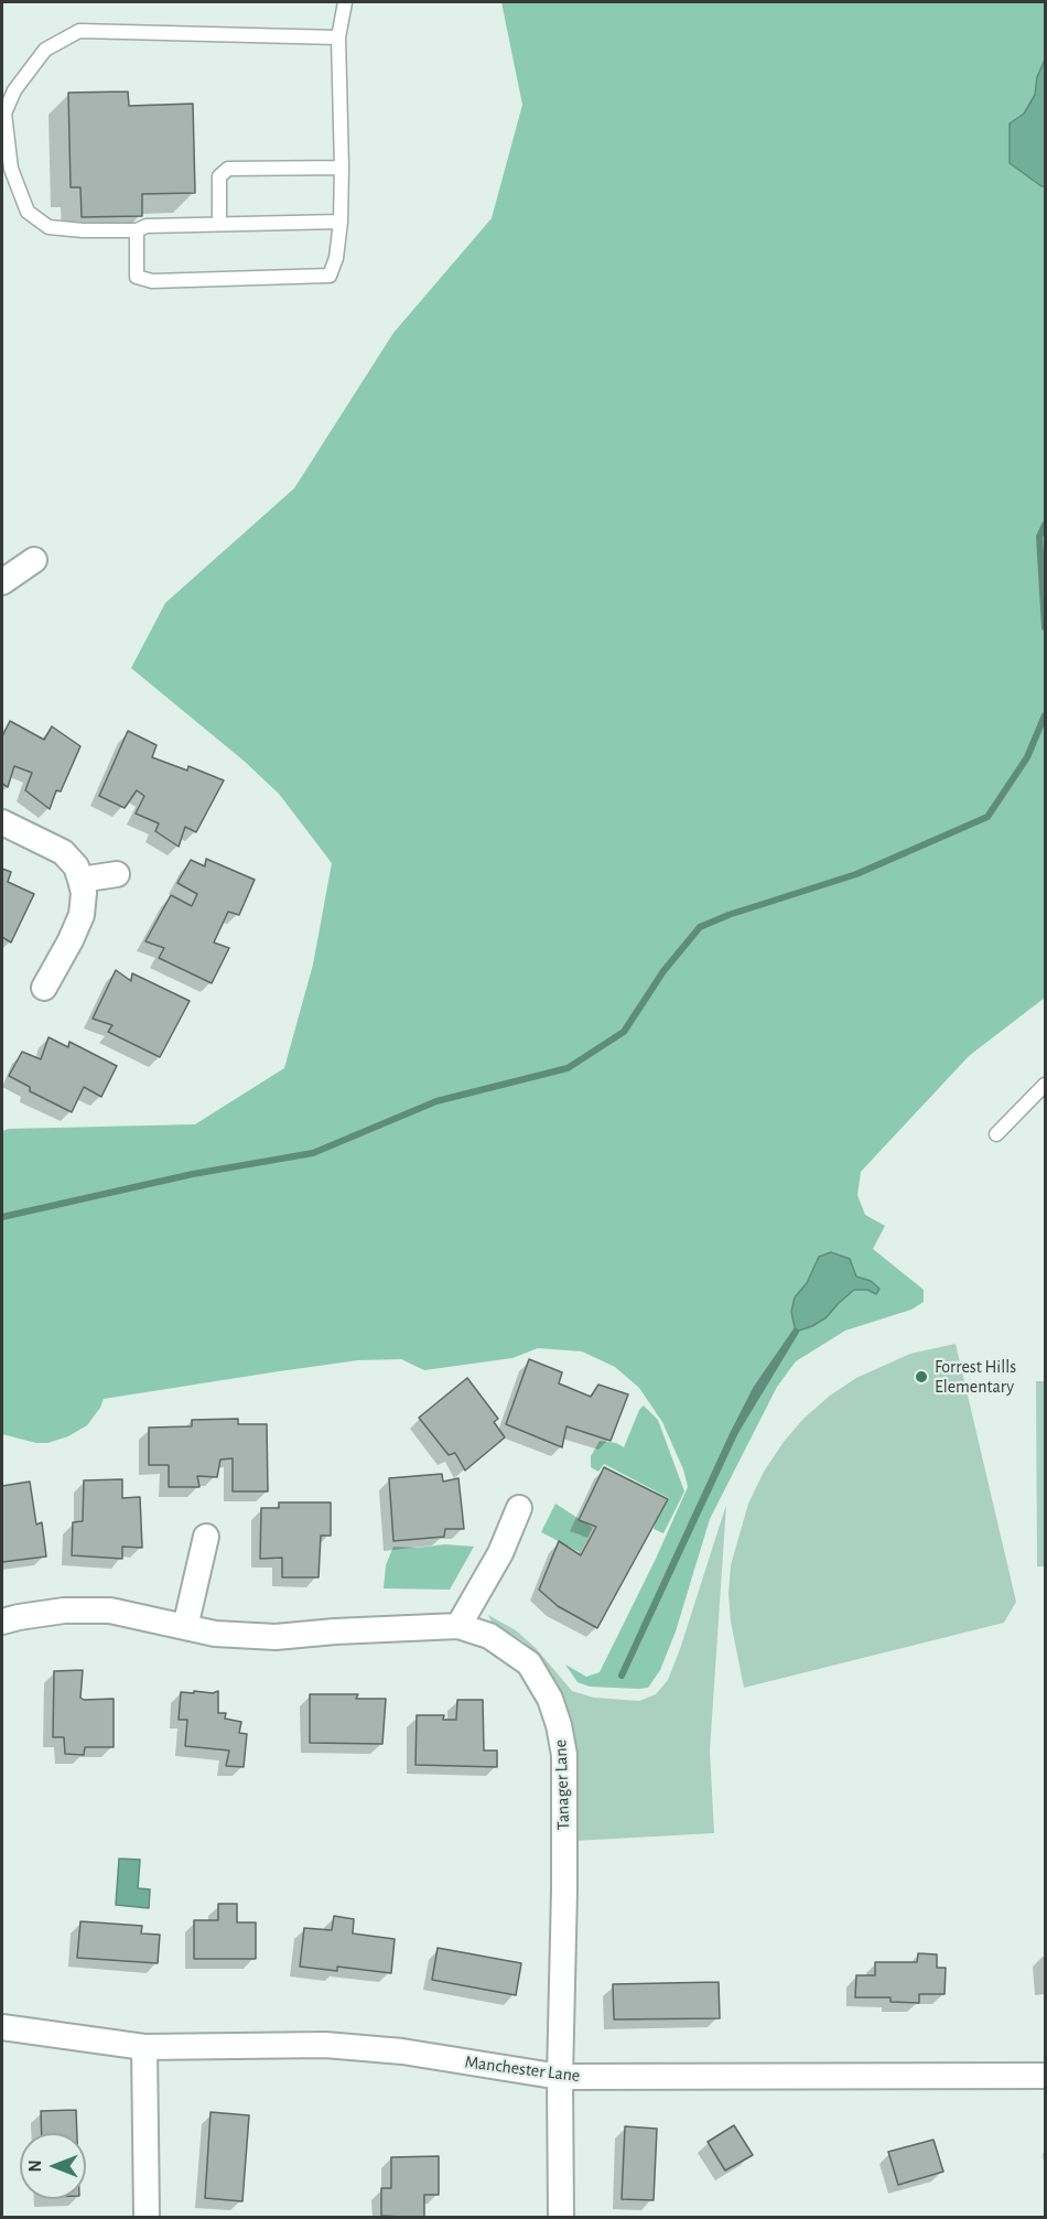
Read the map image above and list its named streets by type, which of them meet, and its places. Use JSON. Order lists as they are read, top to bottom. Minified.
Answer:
{"streets":{"street":["Tanager Lane","Manchester Lane"]},"crossings":[["Tanager Lane","Manchester Lane"]],"places":["Forrest Hills Elementary"],"north":"left"}
